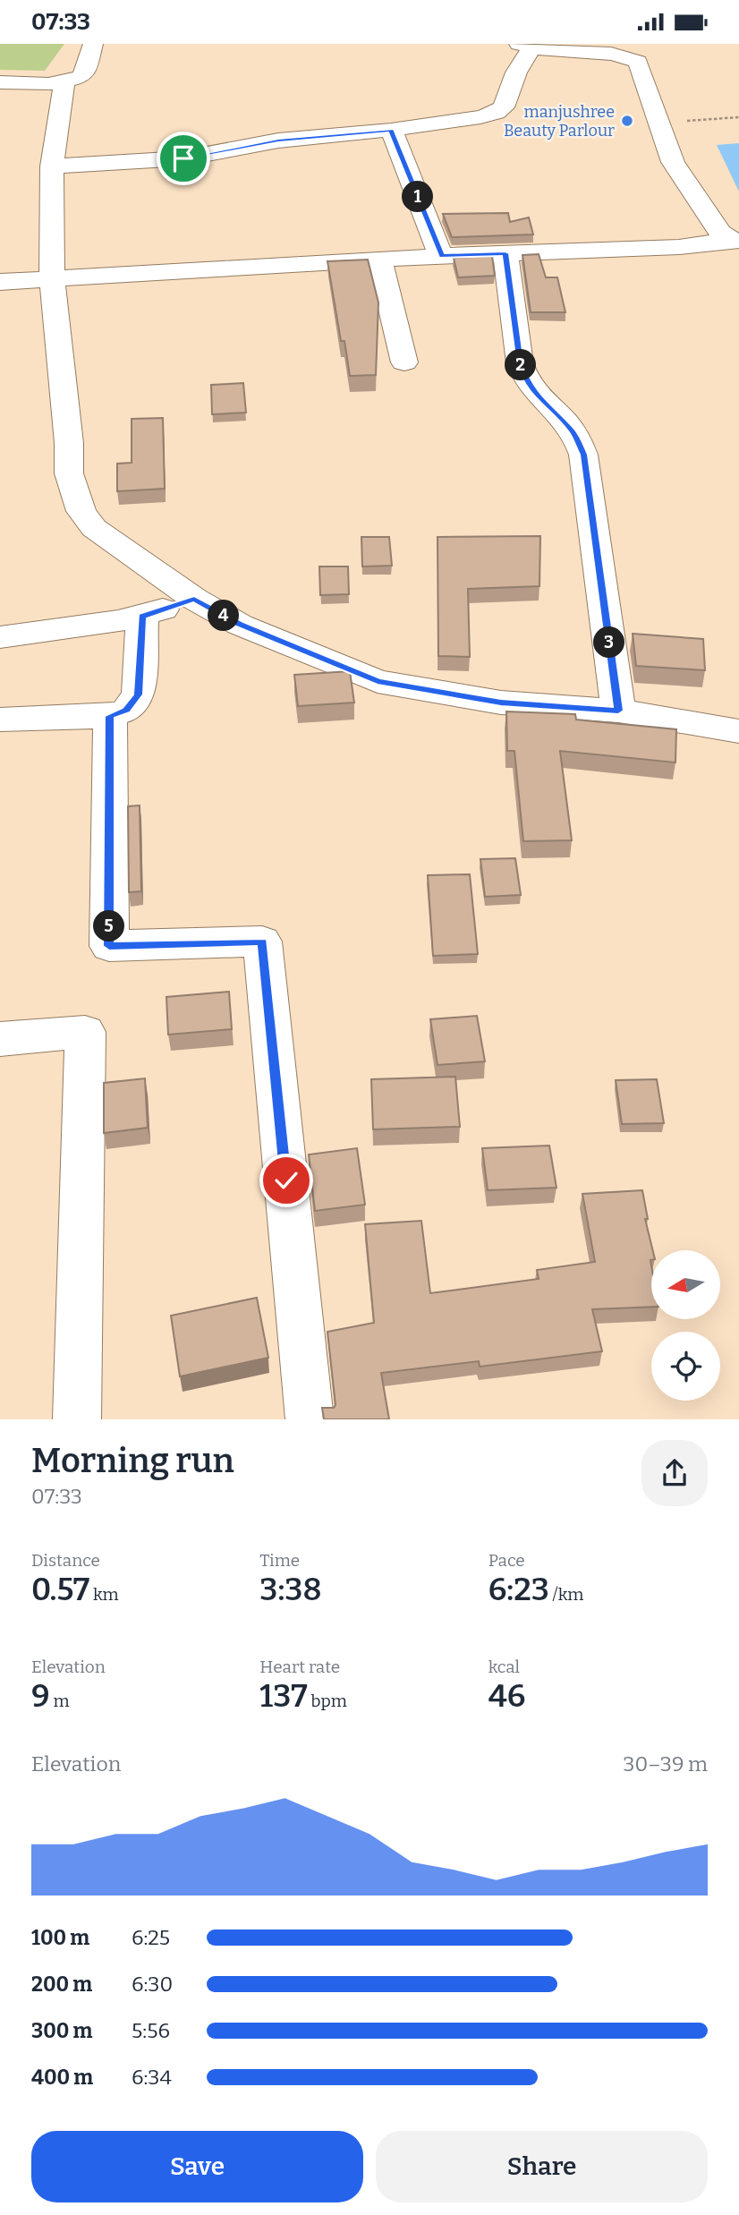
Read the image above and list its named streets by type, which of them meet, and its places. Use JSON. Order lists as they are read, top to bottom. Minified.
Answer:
{"places":["manjushree Beauty Parlour"],"north":"left","page":{"status":"07:33","pins":["1","2","4","3","5"],"heading":["Morning run","07:33"],"stats":[["Distance","0.57 km"],["Time","3:38"],["Pace","6:23 /km"],["Elevation","9 m"],["Heart rate","137 bpm"],["kcal","46"]],"chart":["Elevation","30–39 m"],"list":[{"name":"100 m","note":"6:25"},{"name":"200 m","note":"6:30"},{"name":"300 m","note":"5:56"},{"name":"400 m","note":"6:34"}],"buttons":["Save","Share"]}}
